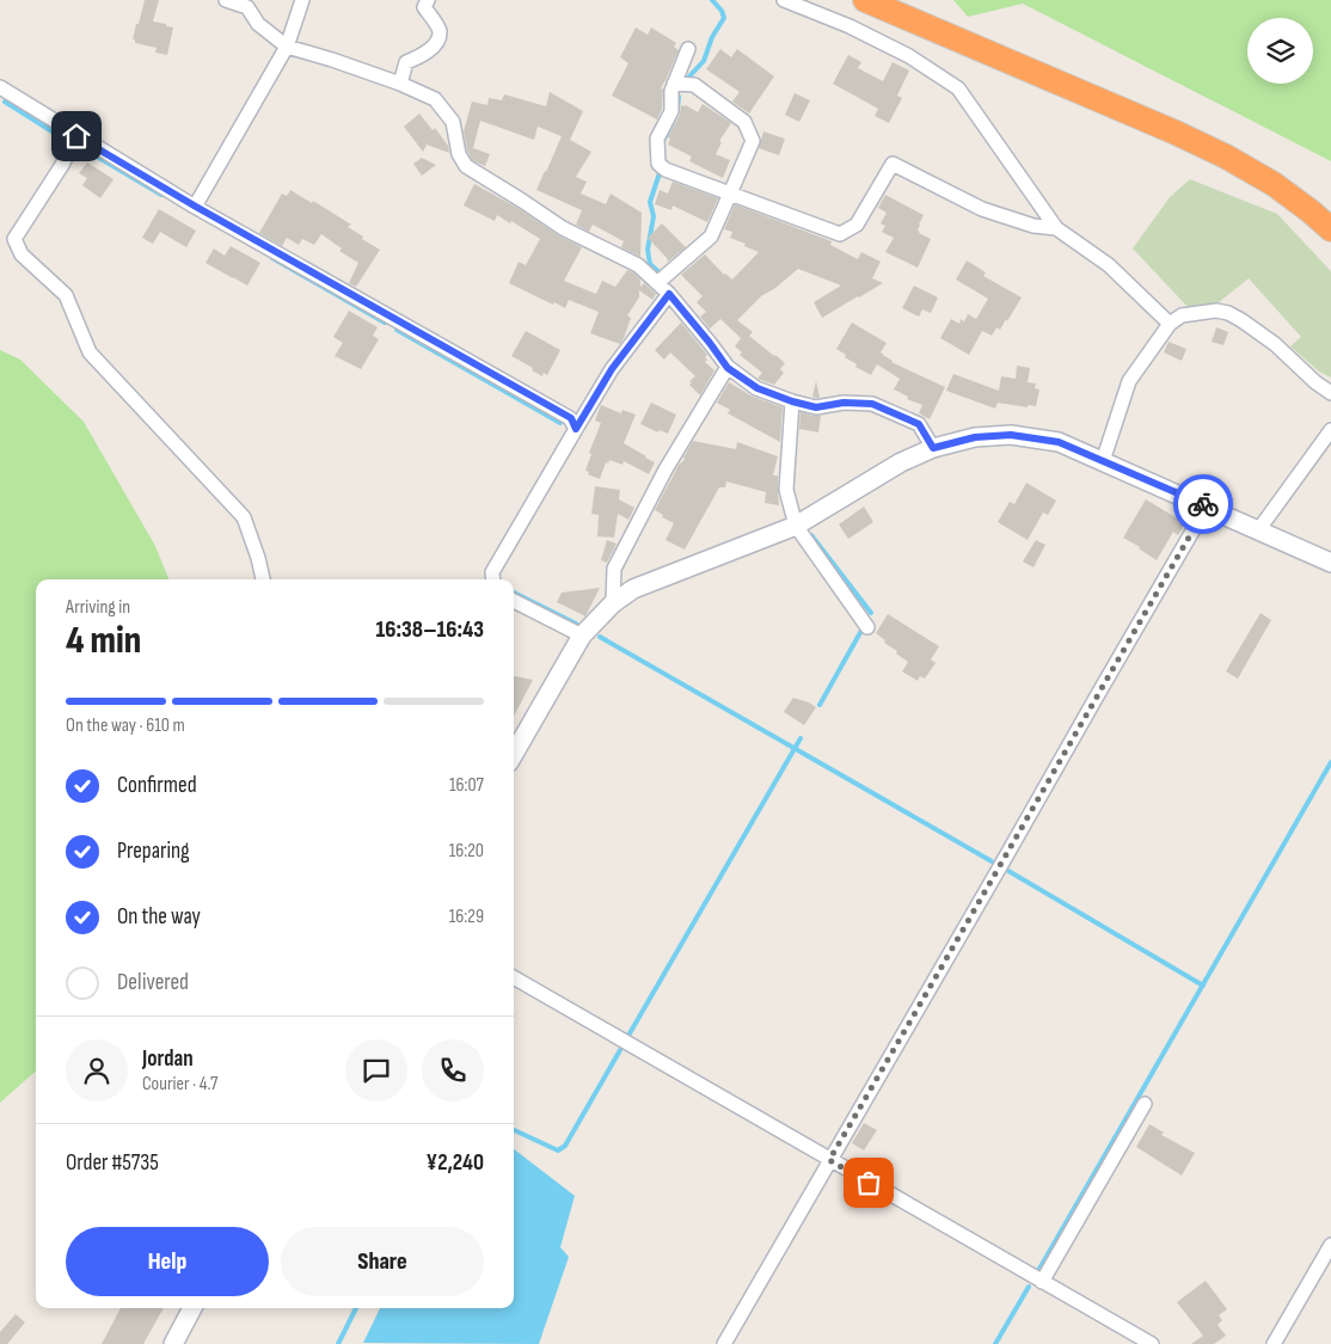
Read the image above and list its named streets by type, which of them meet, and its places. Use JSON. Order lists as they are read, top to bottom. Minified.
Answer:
{"page":{"heading":["4 min","Arriving in","16:38–16:43"],"panel":["Jordan","Courier · 4.7","Order #5735","¥2,240"],"bar":"On the way · 610 m","list":[["Confirmed","16:07"],["Preparing","16:20"],["On the way","16:29"],"Delivered"],"buttons":["Help","Share"]}}
